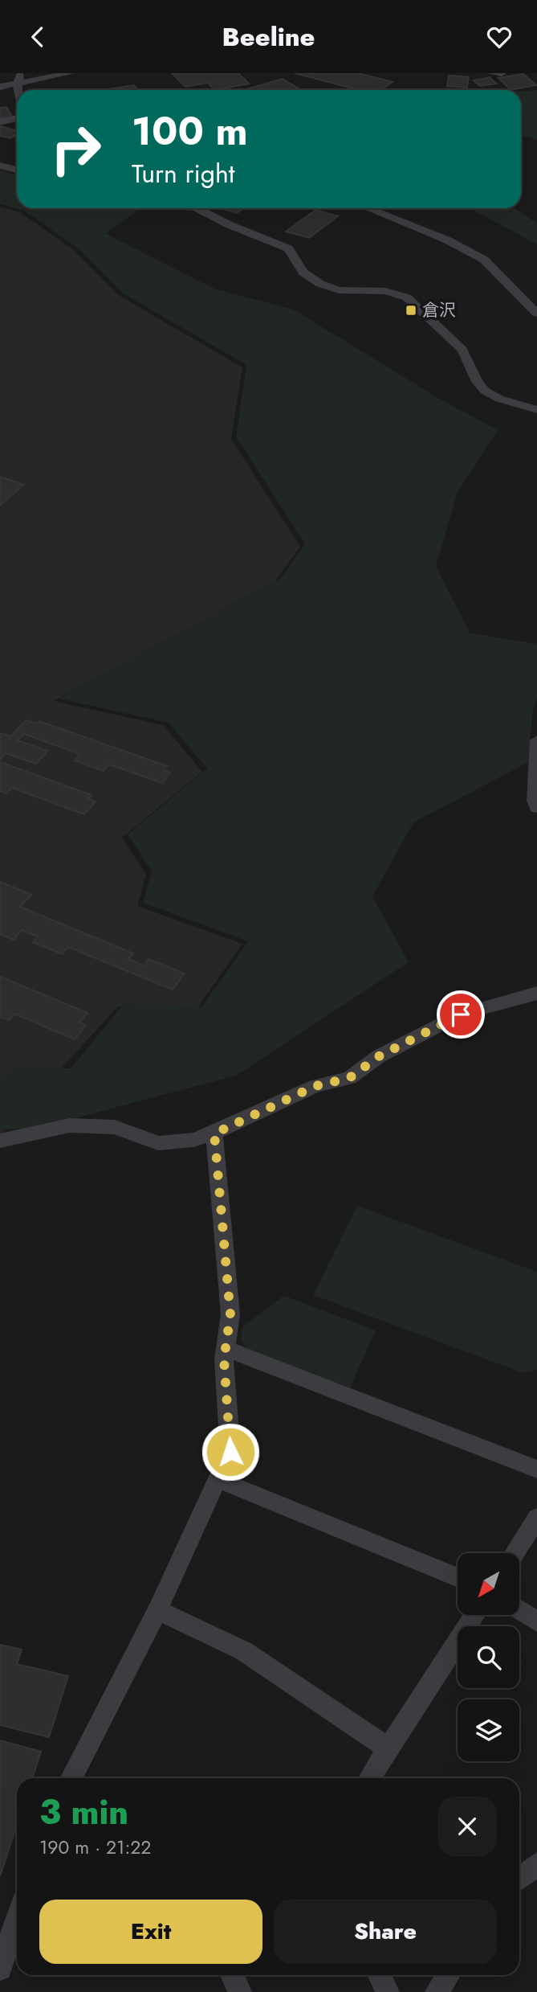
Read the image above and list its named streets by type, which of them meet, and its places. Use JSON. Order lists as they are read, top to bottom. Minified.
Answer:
{"places":{"transit":["倉沢"]},"north":"bottom left","page":{"header":"Beeline","turn":["100 m","Turn right"],"heading":["3 min","190 m · 21:22"],"buttons":["Exit","Share"]}}
